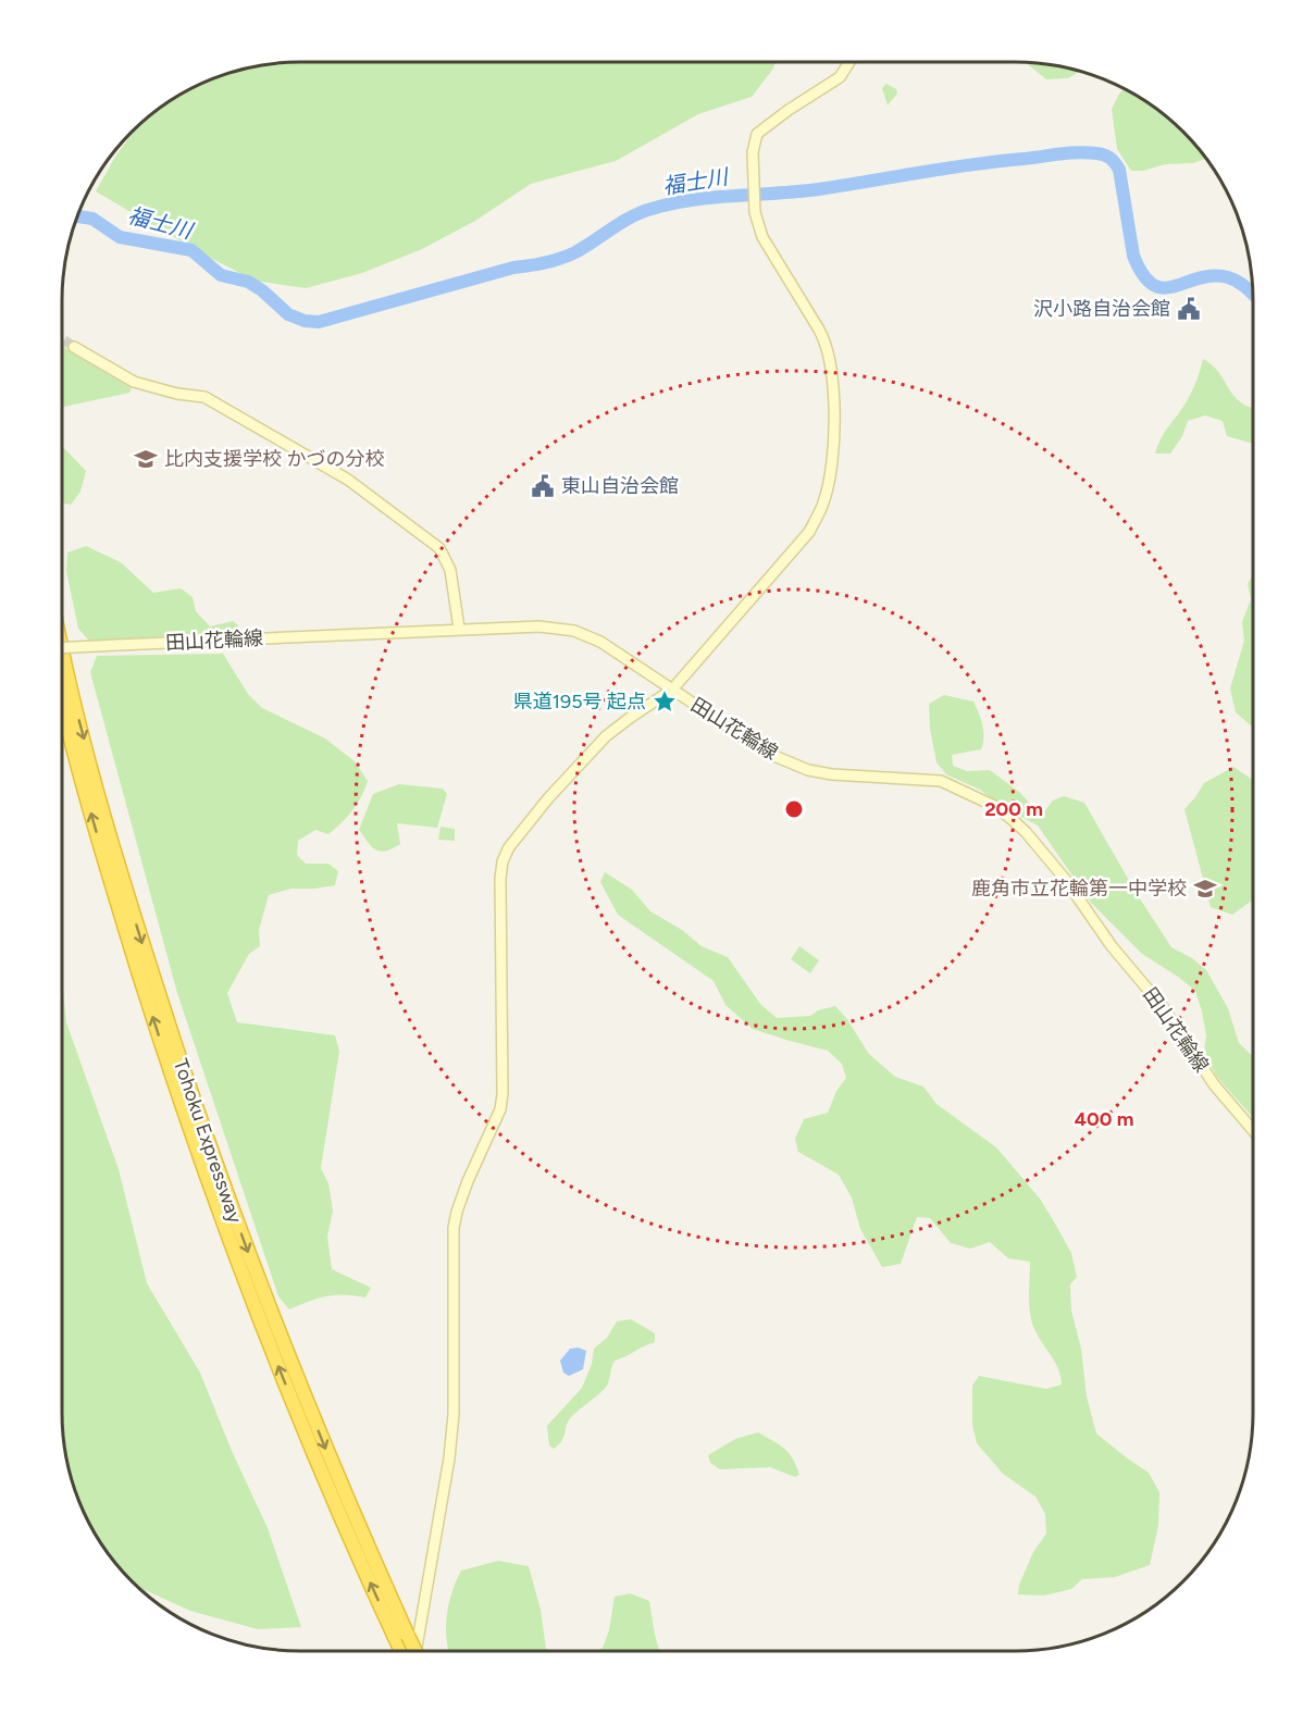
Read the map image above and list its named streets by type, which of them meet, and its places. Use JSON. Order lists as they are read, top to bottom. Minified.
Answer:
{"streets":{"highway":["Tohoku Expressway"],"street":["田山花輪線"]},"water":["福士川"],"places":{"public building":["沢小路自治会館","東山自治会館"],"school or university":["比内支援学校 かづの分校","鹿角市立花輪第一中学校"],"place":["県道195号 起点"]},"rings":["200 m","400 m"]}
